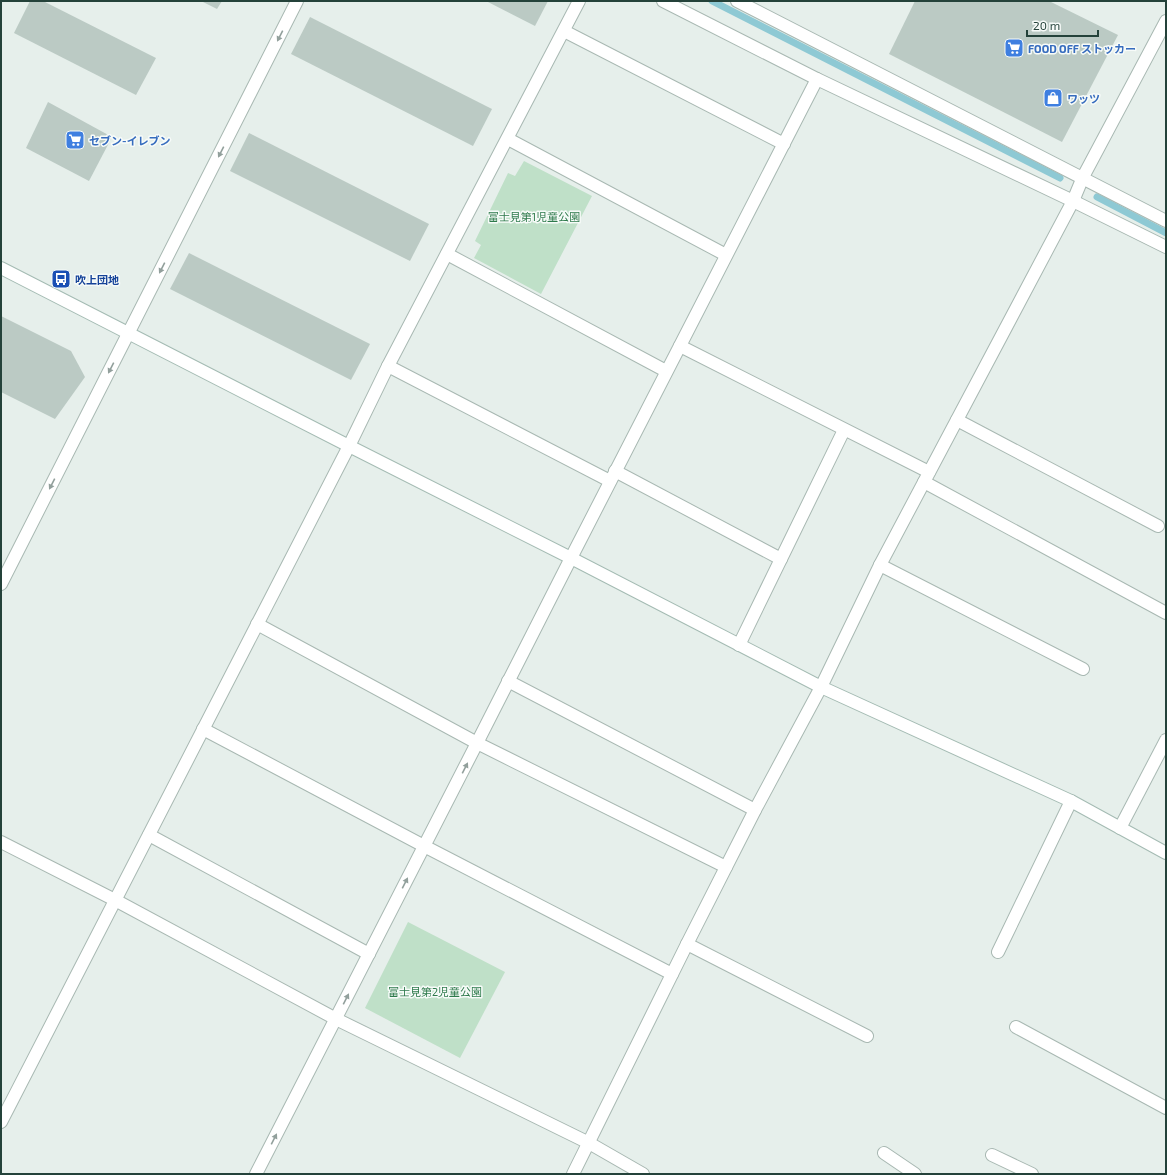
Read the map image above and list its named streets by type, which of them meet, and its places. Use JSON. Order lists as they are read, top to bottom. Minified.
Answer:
{"parks":["富士見第1児童公園","富士見第2児童公園"],"places":{"supermarket":["FOOD OFF ストッカー","セブン-イレブン"],"shop":["ワッツ"],"bus stop":["吹上団地"]},"scale_bar":"20 m"}
